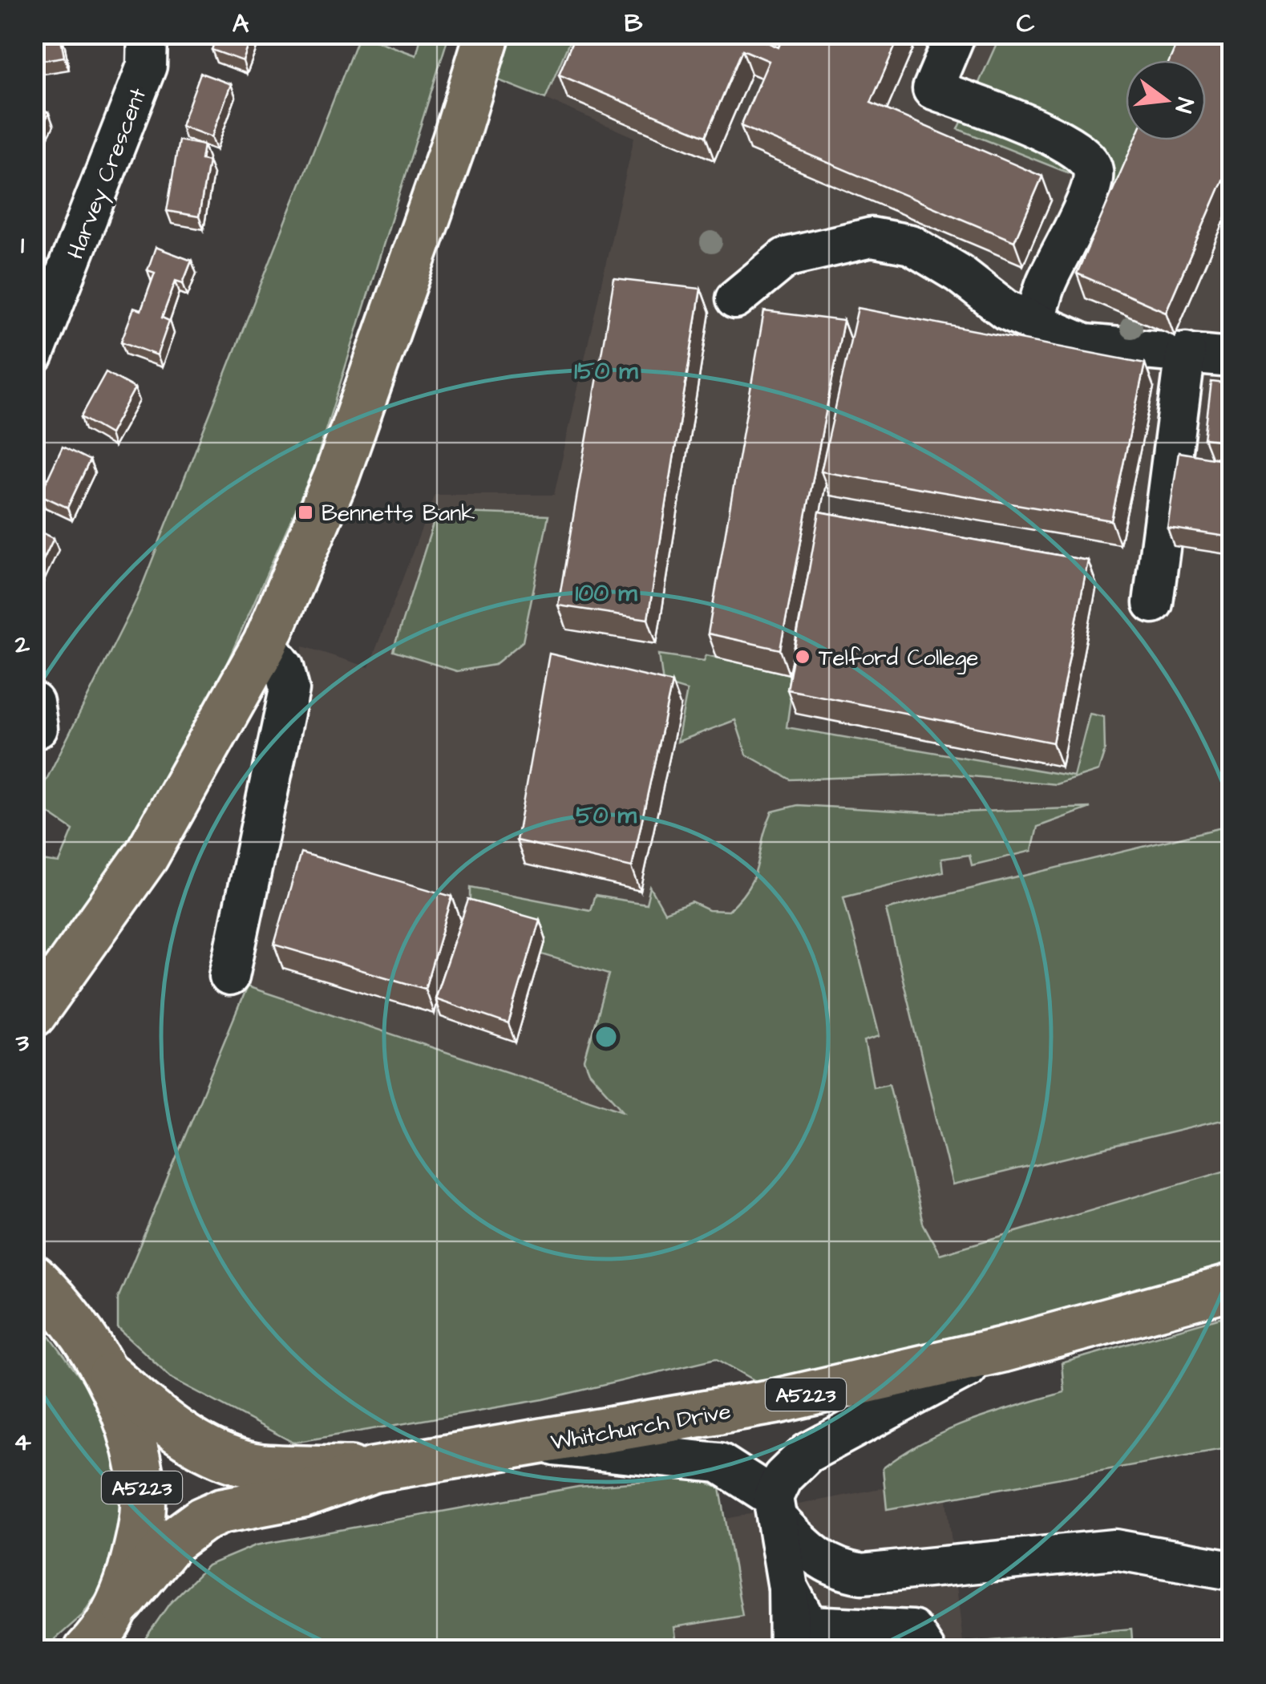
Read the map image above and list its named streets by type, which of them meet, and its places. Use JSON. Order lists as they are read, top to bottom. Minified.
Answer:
{"streets":{"main road":["A5223","Whitchurch Drive"],"street":["Harvey Crescent"]},"crossings":[["A5223","Whitchurch Drive"]],"places":{"transit":["Bennetts Bank"],"other":["Telford College"]},"north":"right","grid":{"columns":["A","B","C"],"rows":["1","2","3","4"]},"rings":["150 m","100 m","50 m"]}
